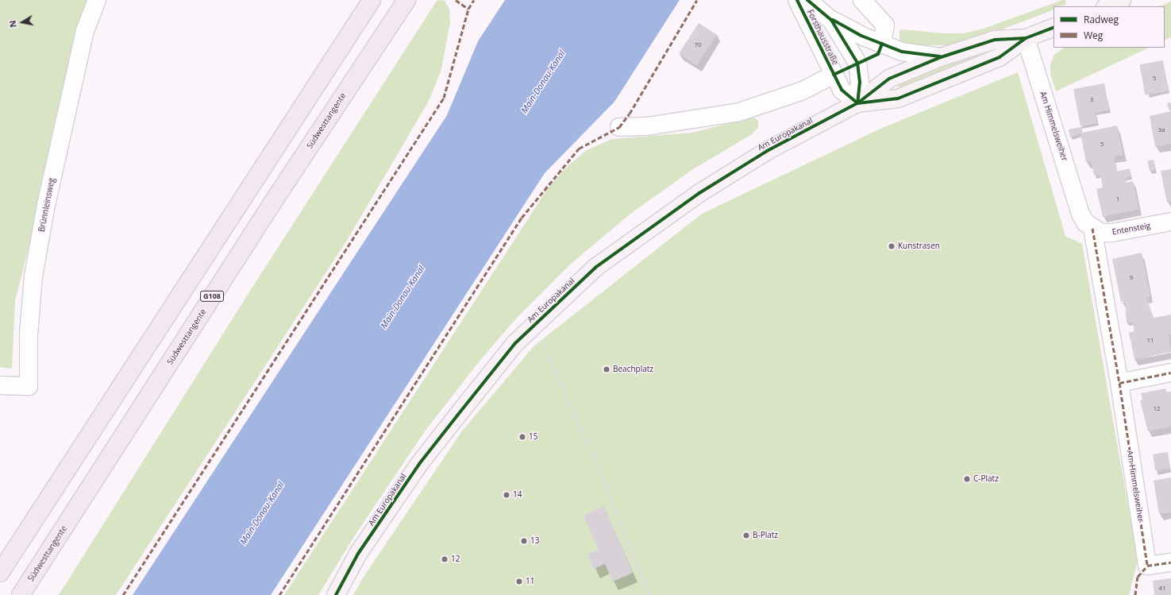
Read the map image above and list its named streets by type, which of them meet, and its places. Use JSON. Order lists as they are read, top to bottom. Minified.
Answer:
{"streets":{"highway":["Südwesttangente","G108"],"main road":["Am Europakanal"],"street":["Forsthausstraße","Am Himmelsweiher","Brünnleinsweg","Entensteig"]},"crossings":[["Forsthausstraße","Am Europakanal"],["Am Himmelsweiher","Am Europakanal"],["Am Himmelsweiher","Entensteig"]],"water":["Main-Donau-Kanal"],"places":["Kunstrasen","Beachplatz","15","C-Platz","14","B-Platz","13","12","11"],"house_numbers":["70","5","3","3a","5","1","9","11","12","41"],"legend":["Radweg","Weg"],"north":"left"}
